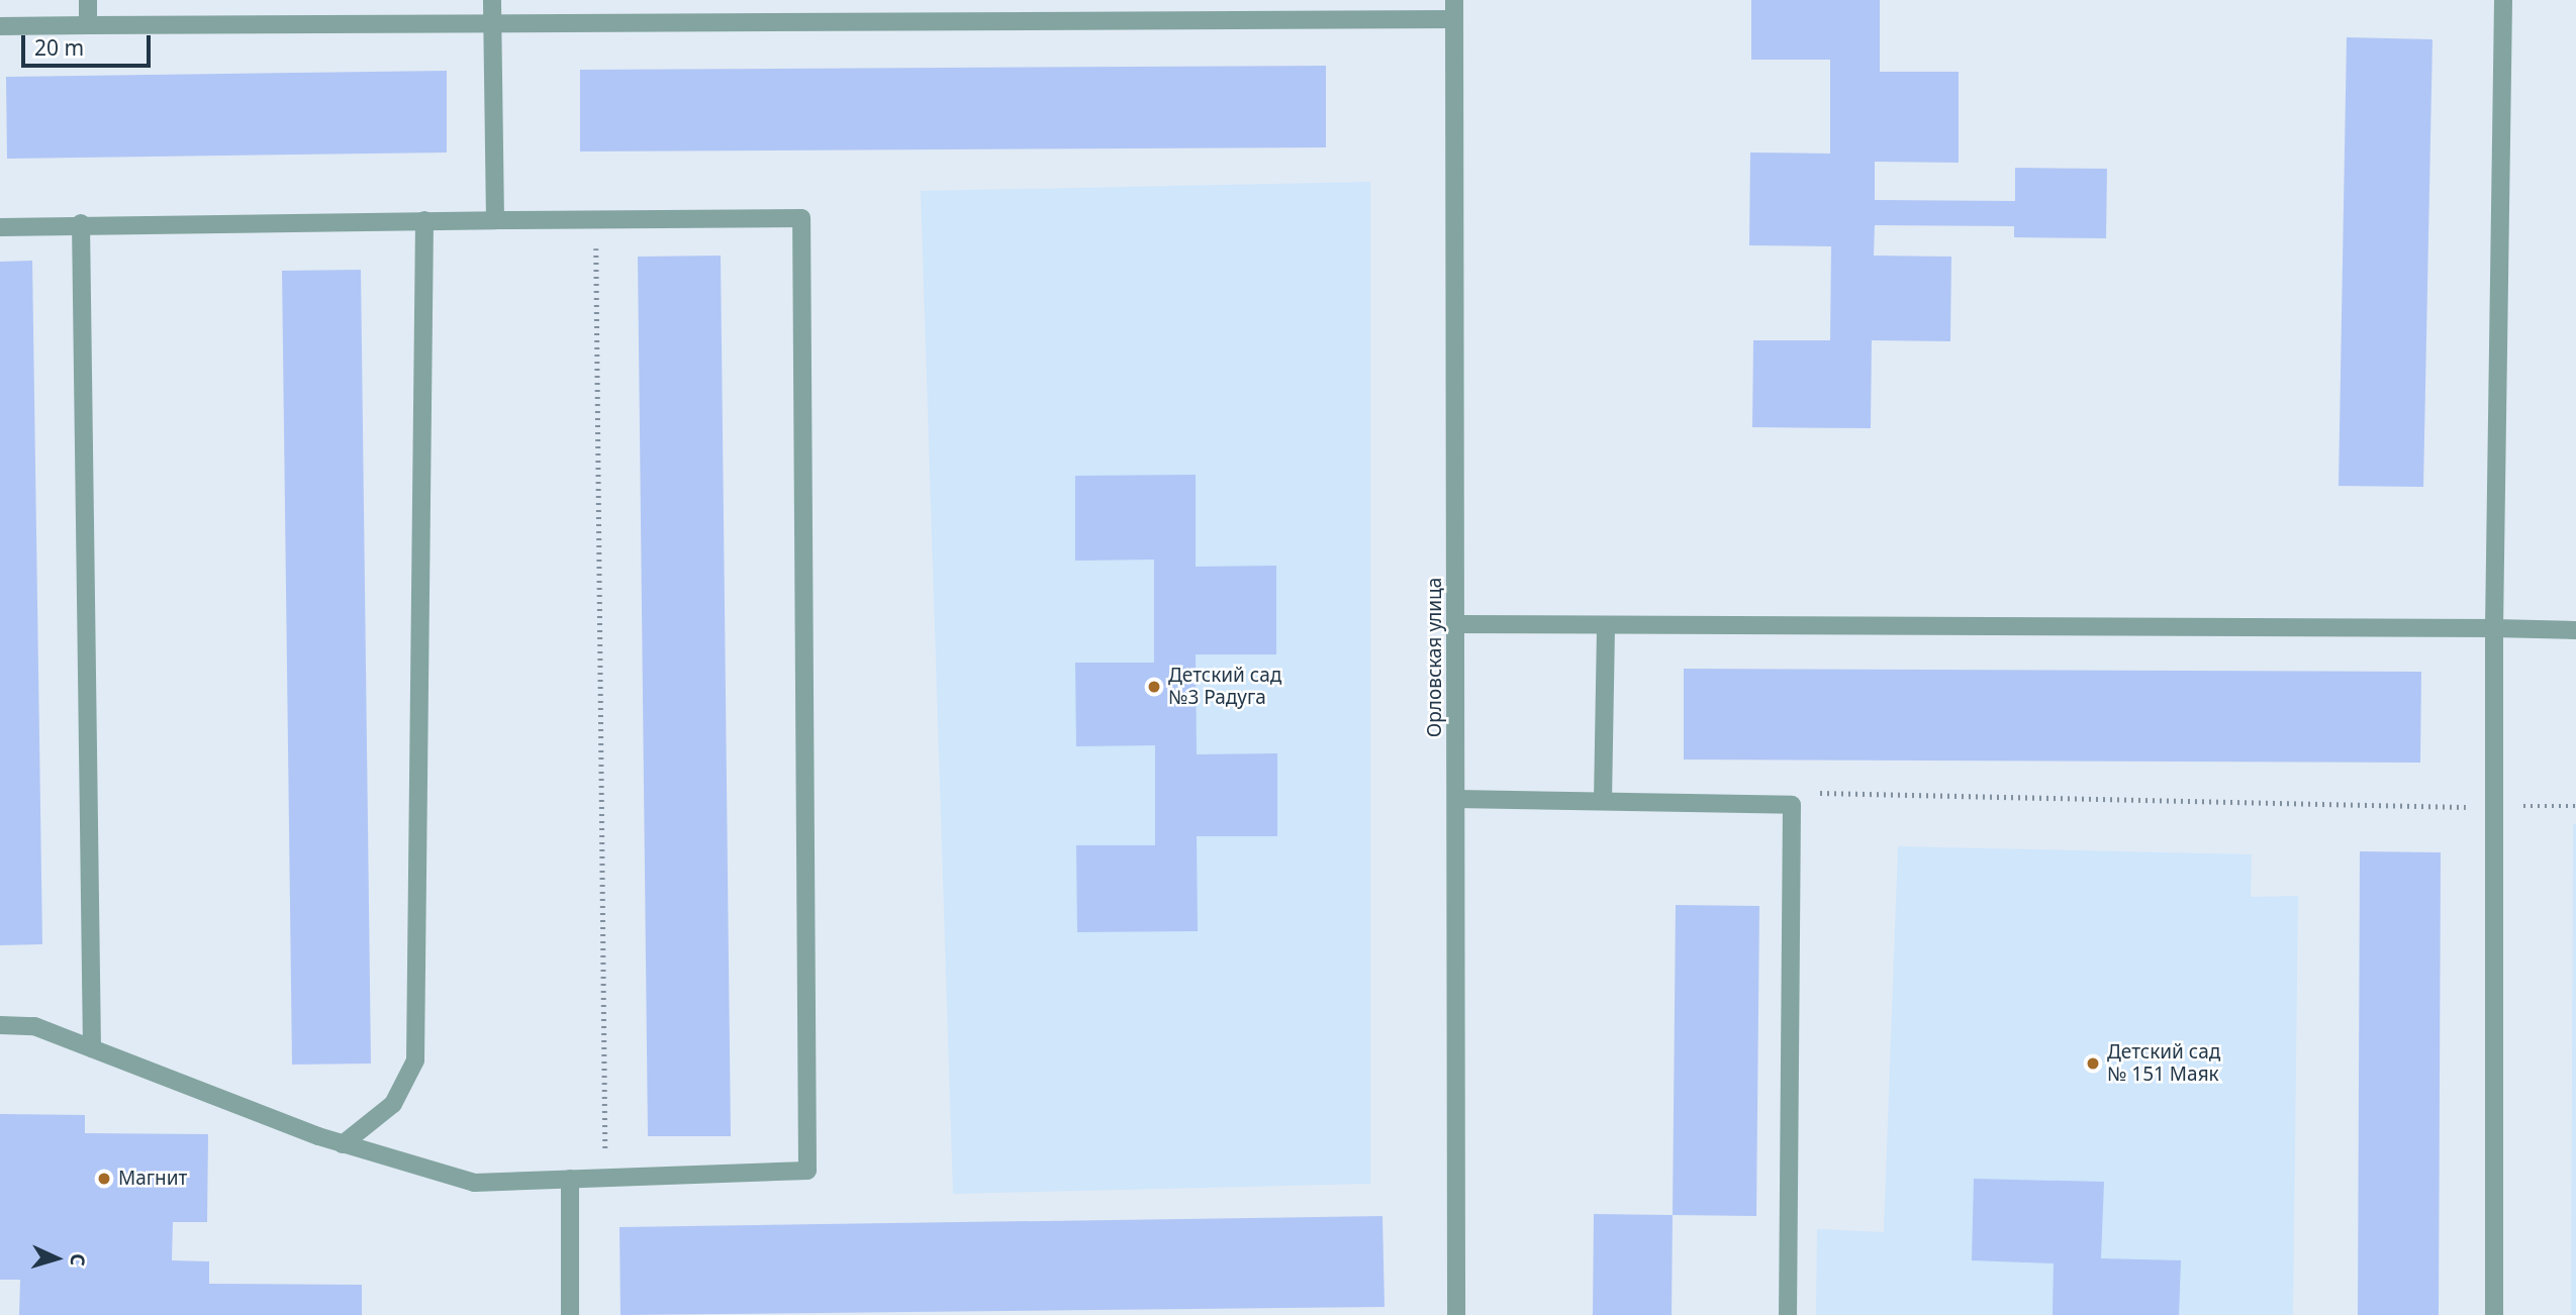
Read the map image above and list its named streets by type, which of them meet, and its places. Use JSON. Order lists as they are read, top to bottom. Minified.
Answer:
{"streets":{"street":["Орловская улица"]},"places":["Детский сад №3 Радуга","Детский сад № 151 Маяк","Магнит"],"scale_bar":"20 m","north":"right"}
